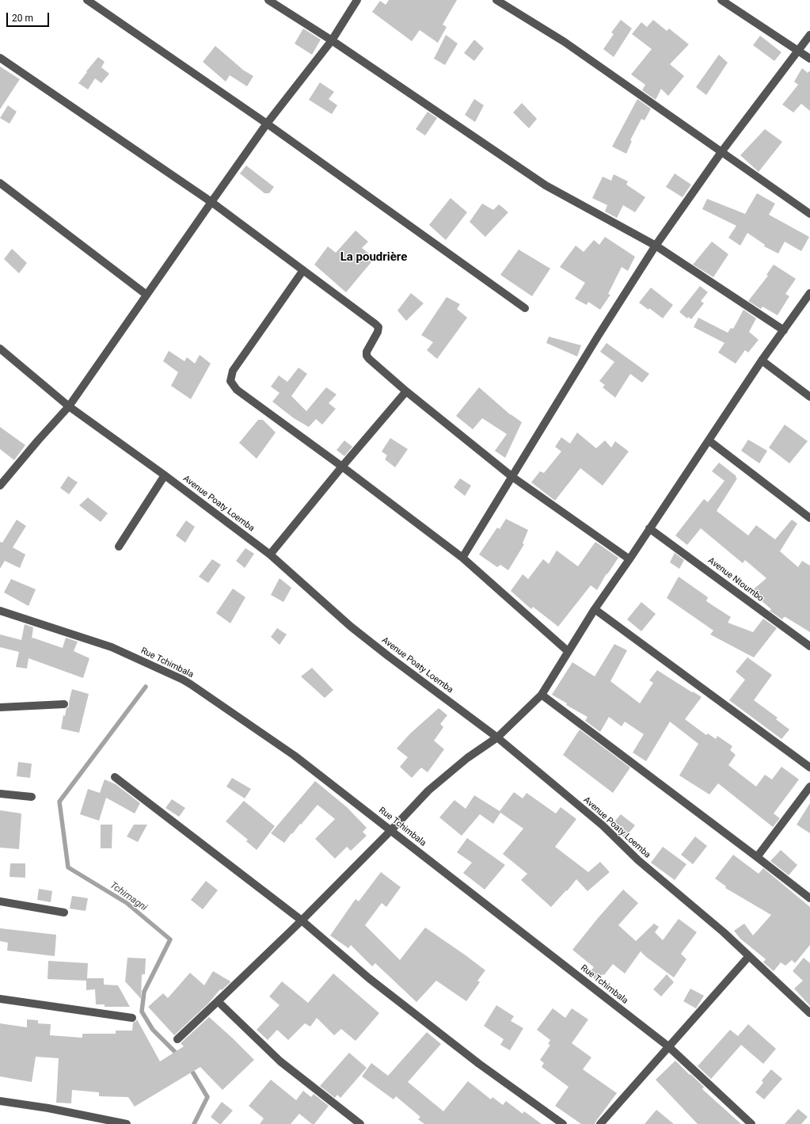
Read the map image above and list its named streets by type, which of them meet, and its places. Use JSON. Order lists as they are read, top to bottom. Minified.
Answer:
{"streets":{"street":["Avenue Poaty Loemba","Avenue Ntoumbo","Rue Tchimbala"]},"districts":["La poudrière"],"water":["Tchimagni"],"scale_bar":"20 m"}
